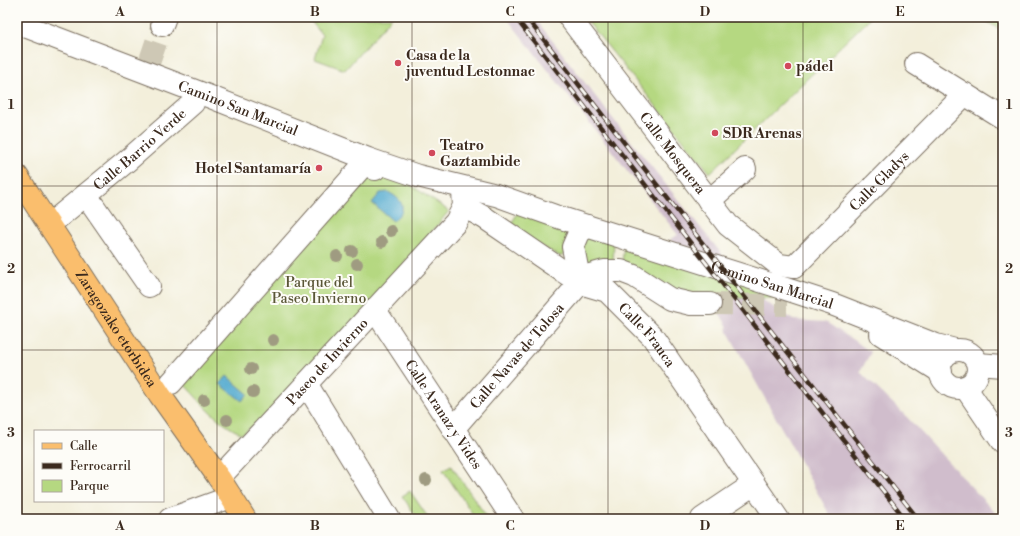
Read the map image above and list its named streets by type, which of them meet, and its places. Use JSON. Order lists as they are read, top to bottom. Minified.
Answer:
{"streets":{"main road":["Zaragozako etorbidea"],"street":["Camino San Marcial","Calle Barrio Verde","Calle Mosquera","Calle Gladys","Calle Frauca","Calle Navas de Tolosa","Paseo de Invierno","Calle Aranaz y Vides"]},"crossings":[["Camino San Marcial","Calle Mosquera"],["Camino San Marcial","Calle Gladys"],["Camino San Marcial","Calle Frauca"],["Camino San Marcial","Paseo de Invierno"],["Calle Barrio Verde","Zaragozako etorbidea"],["Calle Mosquera","Calle Gladys"],["Zaragozako etorbidea","Paseo de Invierno"],["Calle Frauca","Calle Navas de Tolosa"],["Calle Frauca","Paseo de Invierno"],["Calle Navas de Tolosa","Calle Aranaz y Vides"],["Paseo de Invierno","Calle Aranaz y Vides"]],"parks":["Parque del Paseo Invierno"],"places":["Casa de la juventud Lestonnac","pádel","SDR Arenas","Teatro Gaztambide","Hotel Santamaría"],"legend":["Calle","Ferrocarril","Parque"],"grid":{"columns":["A","B","C","D","E"],"rows":["1","2","3"]}}
